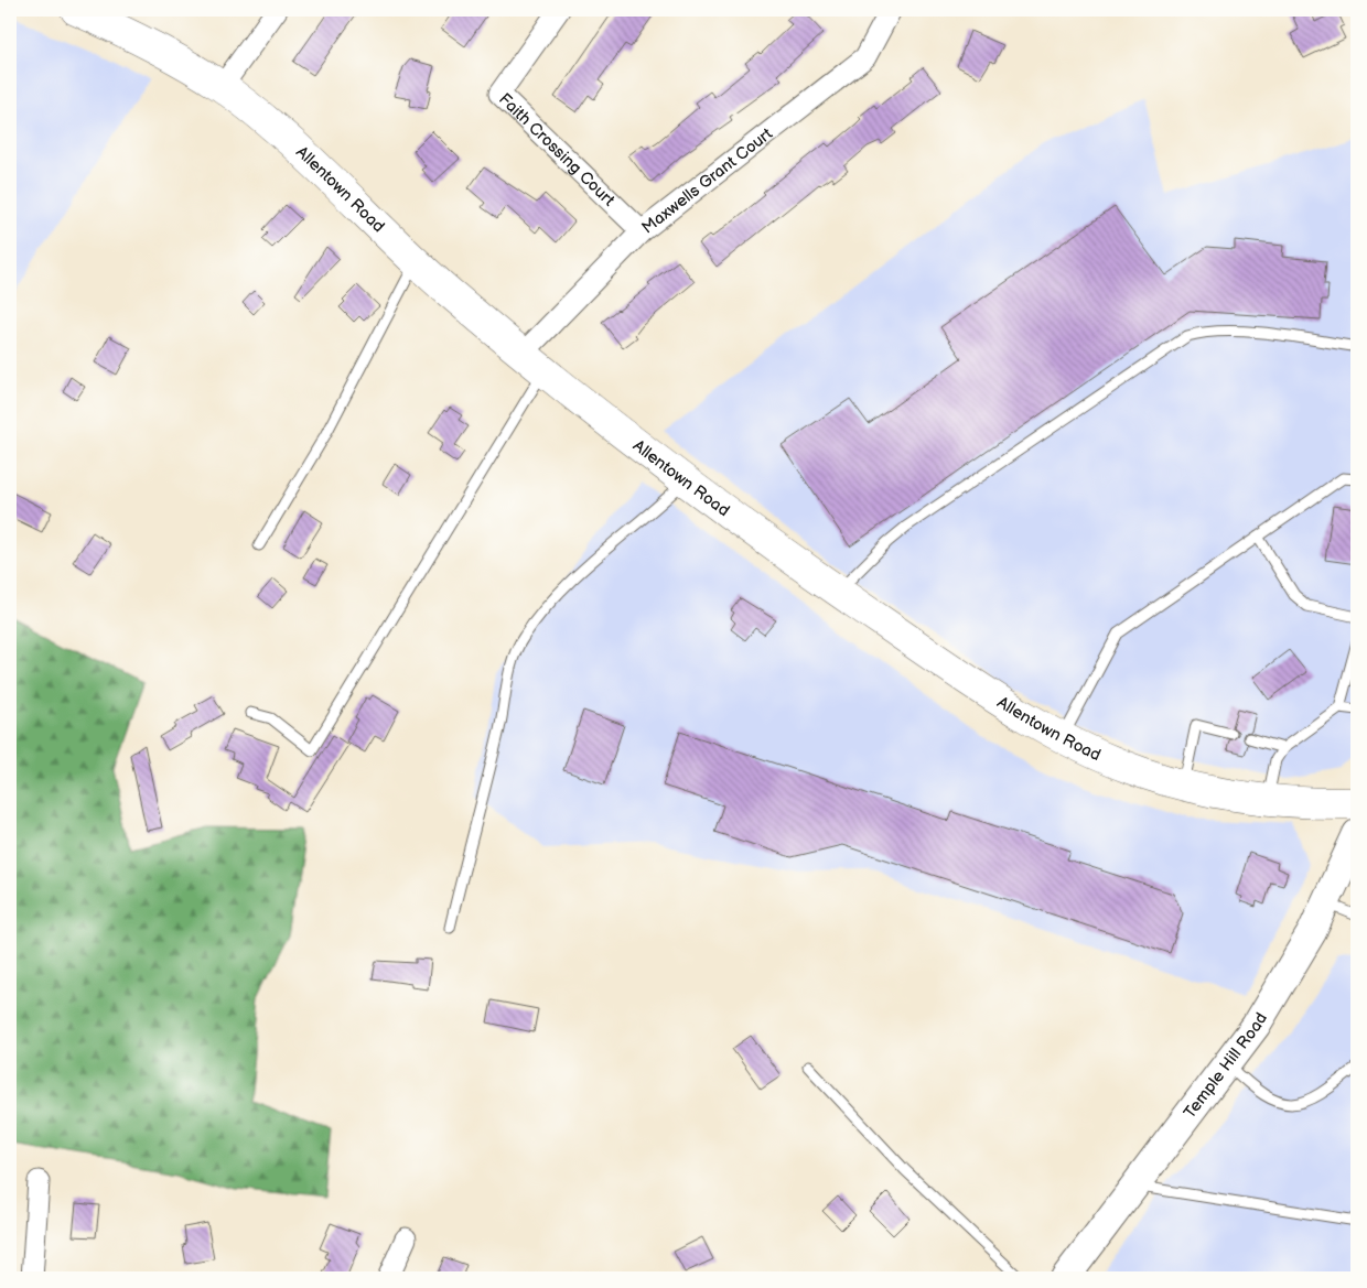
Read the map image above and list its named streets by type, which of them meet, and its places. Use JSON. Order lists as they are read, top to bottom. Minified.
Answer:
{"streets":{"main road":["Allentown Road","Temple Hill Road"],"street":["Faith Crossing Court","Maxwells Grant Court"]},"crossings":[["Faith Crossing Court","Maxwells Grant Court"],["Maxwells Grant Court","Allentown Road"]]}
